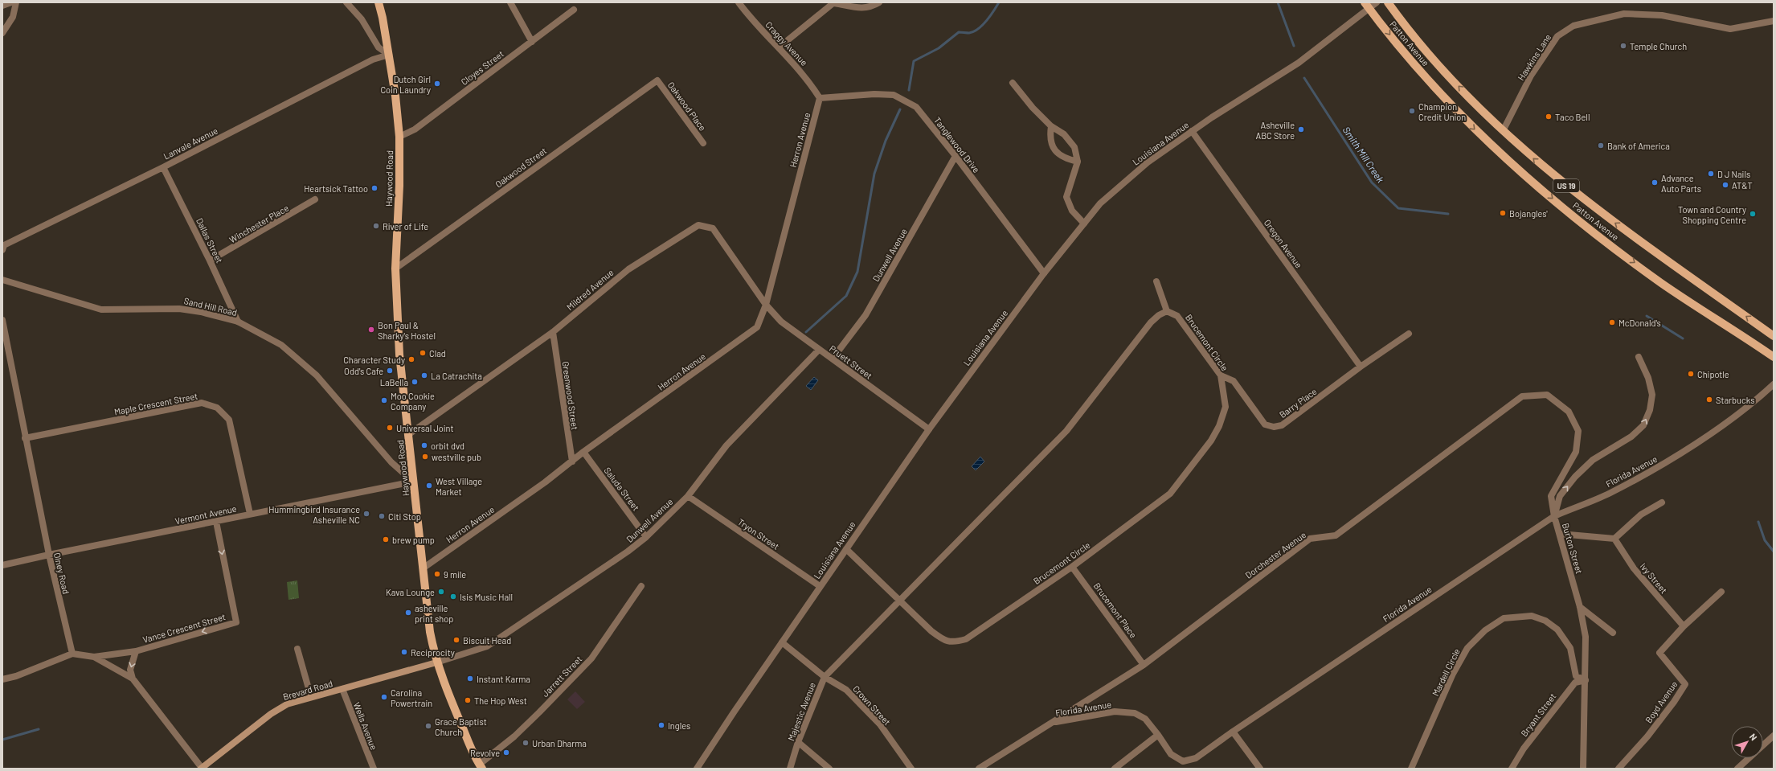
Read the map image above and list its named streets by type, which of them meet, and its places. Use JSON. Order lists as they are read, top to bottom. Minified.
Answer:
{"streets":{"main road":["Patton Avenue","Haywood Road","US 19","Brevard Road"],"street":["Craggy Avenue","Hawkins Lane","Cloyes Street","Oakwood Place","Herron Avenue","Lanvale Avenue","Louisiana Avenue","Tanglewood Drive","Oakwood Street","Winchester Place","Dallas Street","Oregon Avenue","Dunwell Avenue","Mildred Avenue","Sand Hill Road","Brucemont Circle","Pruett Street","Greenwood Street","Barry Place","Maple Crescent Street","Florida Avenue","Saluda Street","Vermont Avenue","Tryon Street","Burton Street","Dorchester Avenue","Olney Road","Ivy Street","Brucemont Place","Vance Crescent Street","Mardell Circle","Jarrett Street","Boyd Avenue","Crown Street","Majestic Avenue","Bryant Street","Wells Avenue"]},"crossings":[["Craggy Avenue","Herron Avenue"],["Craggy Avenue","Tanglewood Drive"],["Patton Avenue","Hawkins Lane"],["Patton Avenue","Louisiana Avenue"],["Cloyes Street","Haywood Road"],["Oakwood Place","Oakwood Street"],["Herron Avenue","Tanglewood Drive"],["Herron Avenue","Haywood Road"],["Herron Avenue","Mildred Avenue"],["Herron Avenue","Pruett Street"],["Herron Avenue","Greenwood Street"],["Herron Avenue","Saluda Street"],["Lanvale Avenue","Haywood Road"],["Lanvale Avenue","Dallas Street"],["Louisiana Avenue","Tanglewood Drive"],["Louisiana Avenue","Oregon Avenue"],["Louisiana Avenue","Brucemont Circle"],["Louisiana Avenue","Pruett Street"],["Louisiana Avenue","Tryon Street"],["Louisiana Avenue","Majestic Avenue"],["Tanglewood Drive","Dunwell Avenue"],["Oakwood Street","Haywood Road"],["Haywood Road","Dunwell Avenue"],["Haywood Road","Mildred Avenue"],["Haywood Road","Sand Hill Road"],["Haywood Road","Vermont Avenue"],["Haywood Road","Jarrett Street"],["Haywood Road","Brevard Road"],["Winchester Place","Dallas Street"],["Dallas Street","Sand Hill Road"],["Oregon Avenue","Barry Place"],["Dunwell Avenue","Pruett Street"],["Dunwell Avenue","Saluda Street"],["Dunwell Avenue","Tryon Street"],["Dunwell Avenue","Brevard Road"],["Mildred Avenue","Pruett Street"],["Mildred Avenue","Greenwood Street"],["Sand Hill Road","Vermont Avenue"],["Brucemont Circle","Barry Place"],["Brucemont Circle","Brucemont Place"],["Maple Crescent Street","Vermont Avenue"],["Maple Crescent Street","Olney Road"],["Florida Avenue","Burton Street"],["Florida Avenue","Dorchester Avenue"],["Vermont Avenue","Olney Road"],["Vermont Avenue","Vance Crescent Street"],["Burton Street","Dorchester Avenue"],["Burton Street","Mardell Circle"],["Burton Street","Bryant Street"],["Dorchester Avenue","Brucemont Place"],["Ivy Street","Boyd Avenue"],["Mardell Circle","Bryant Street"],["Brevard Road","Wells Avenue"],["Crown Street","Majestic Avenue"]],"one_way":["Burton Street"],"water":["Smith Mill Creek"],"places":["Temple Church","Dutch Girl Coin Laundry","Champion Credit Union","Taco Bell","Asheville ABC Store","Bank of America","D J Nails","Advance Auto Parts","AT&T","Heartsick Tattoo","Bojangles'","Town and Country Shopping Centre","River of Life","McDonald's","Bon Paul & Sharky's Hostel","Clad","Character Study","Odd's Cafe","Chipotle","La Catrachita","LaBella","Starbucks","Moo Cookie Company","Universal Joint","orbit dvd","westville pub","West Village Market","Hummingbird Insurance Asheville NC","Citi Stop","brew pump","9 mile","Kava Lounge","Isis Music Hall","asheville print shop","Biscuit Head","Reciprocity","Instant Karma","Carolina Powertrain","The Hop West","Ingles","Grace Baptist Church","Urban Dharma","Revolve"],"north":"top right"}
